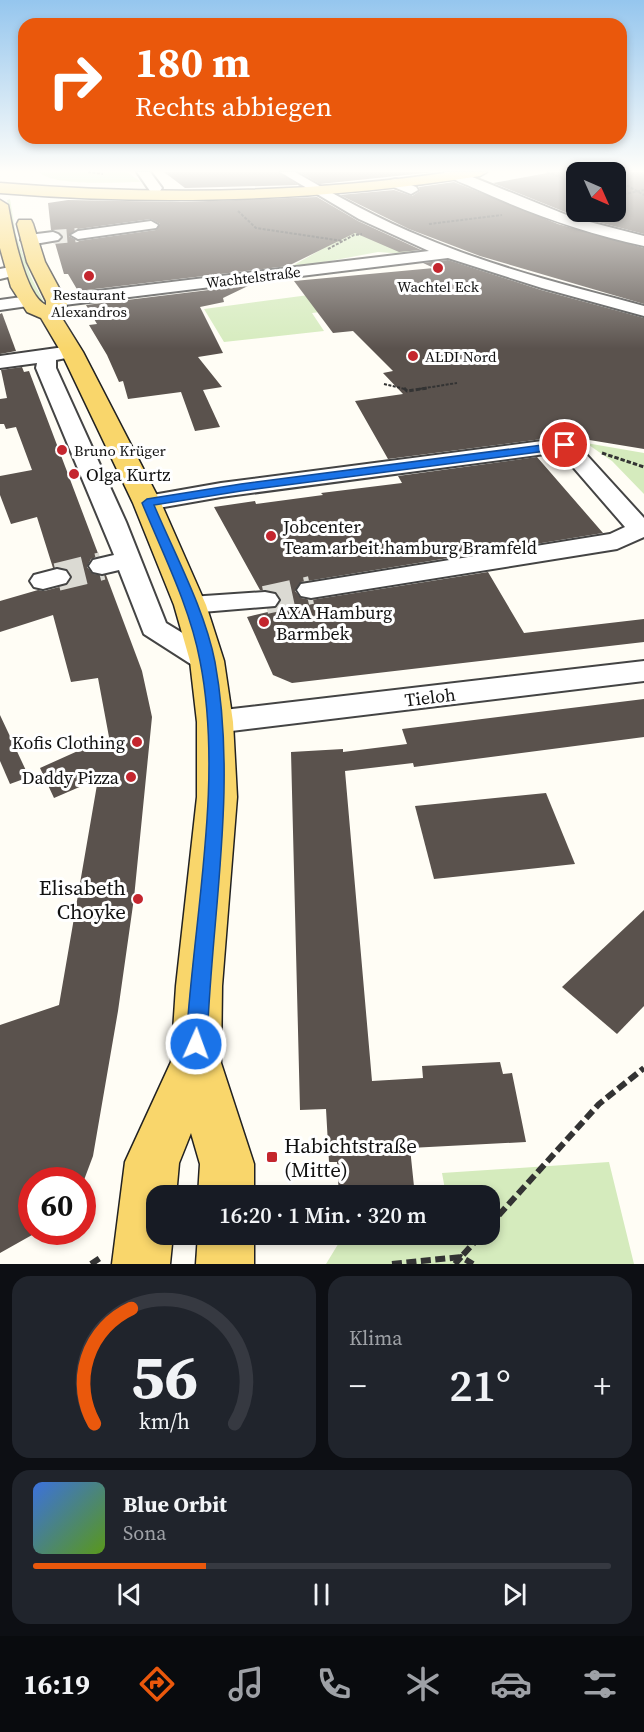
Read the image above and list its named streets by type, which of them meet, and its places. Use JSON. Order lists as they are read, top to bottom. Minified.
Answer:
{"streets":{"street":["Wachtelstraße","Tieloh"]},"places":{"other":["Wachtel Eck","Restaurant Alexandros","ALDI Nord","Bruno Krüger","Olga Kurtz","Jobcenter Team.arbeit.hamburg Bramfeld","AXA Hamburg Barmbek","Kofis Clothing","Daddy Pizza","Elisabeth Choyke"],"transit":["Habichtstraße (Mitte)"]},"north":"bottom right","page":{"turn":["180 m","Rechts abbiegen"],"limit":"60","trip":"16:20 · 1 Min. · 320 m","tile":"Klima","heat":["−","21°","+"],"song":["Blue Orbit","Sona"],"tabs":"16:19","gauge":["56","km/h"]}}
